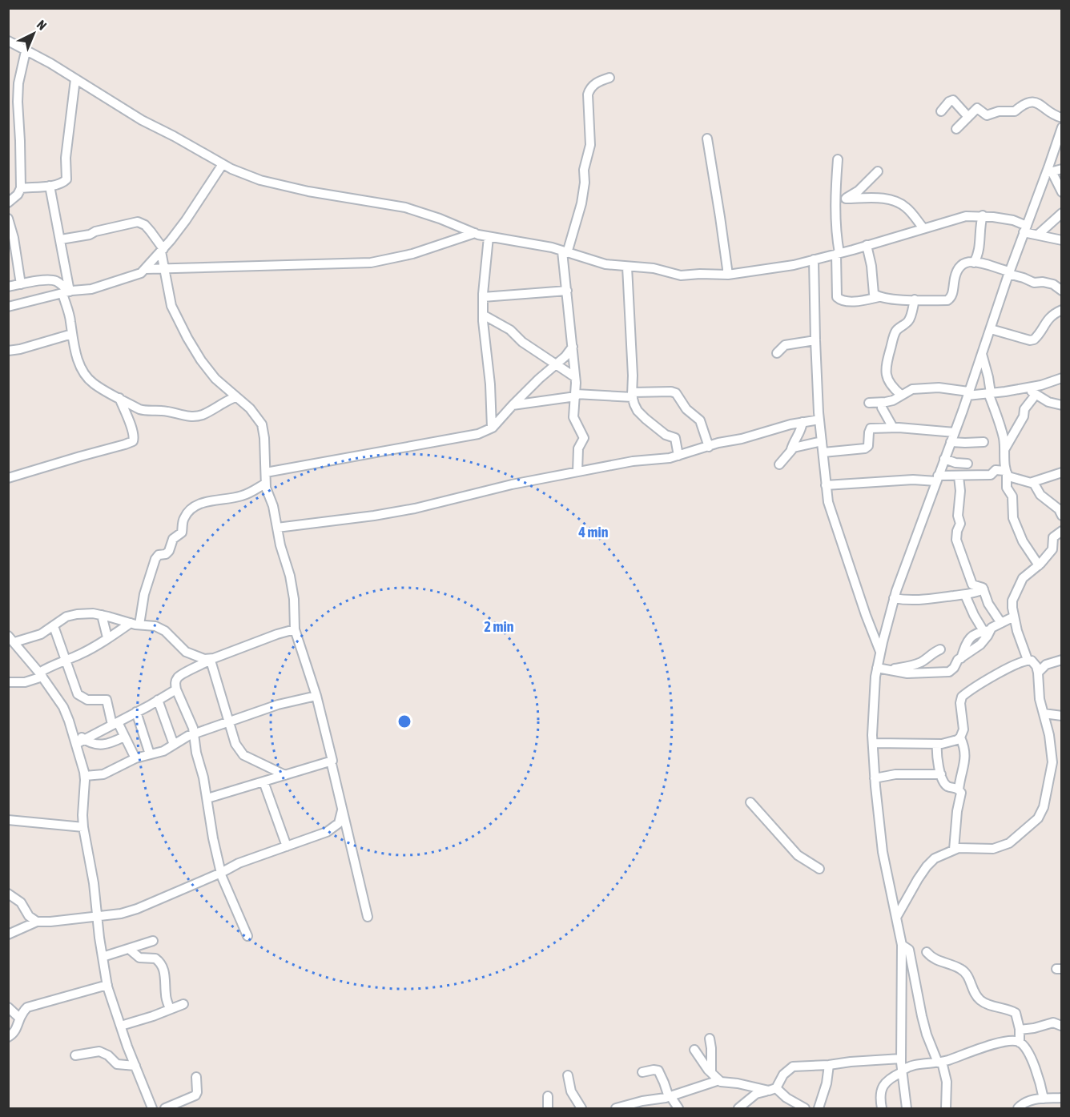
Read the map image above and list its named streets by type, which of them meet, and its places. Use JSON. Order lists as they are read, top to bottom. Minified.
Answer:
{"north":"top right","rings":["4 min","2 min"]}
